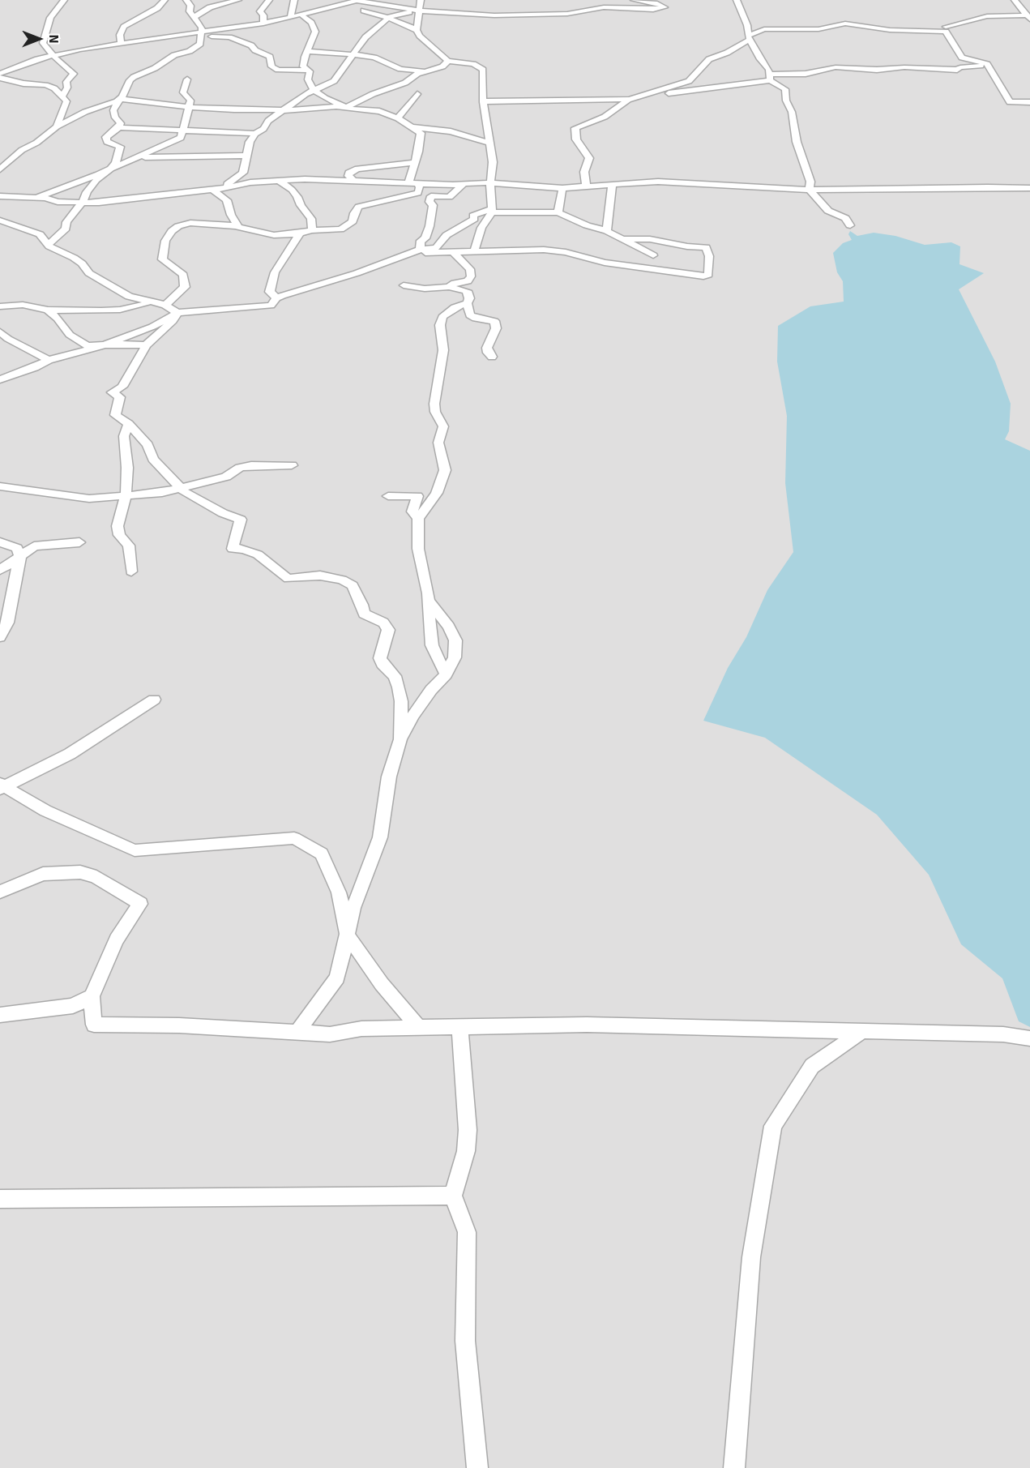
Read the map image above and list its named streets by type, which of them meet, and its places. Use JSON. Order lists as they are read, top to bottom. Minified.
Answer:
{"north":"right"}
